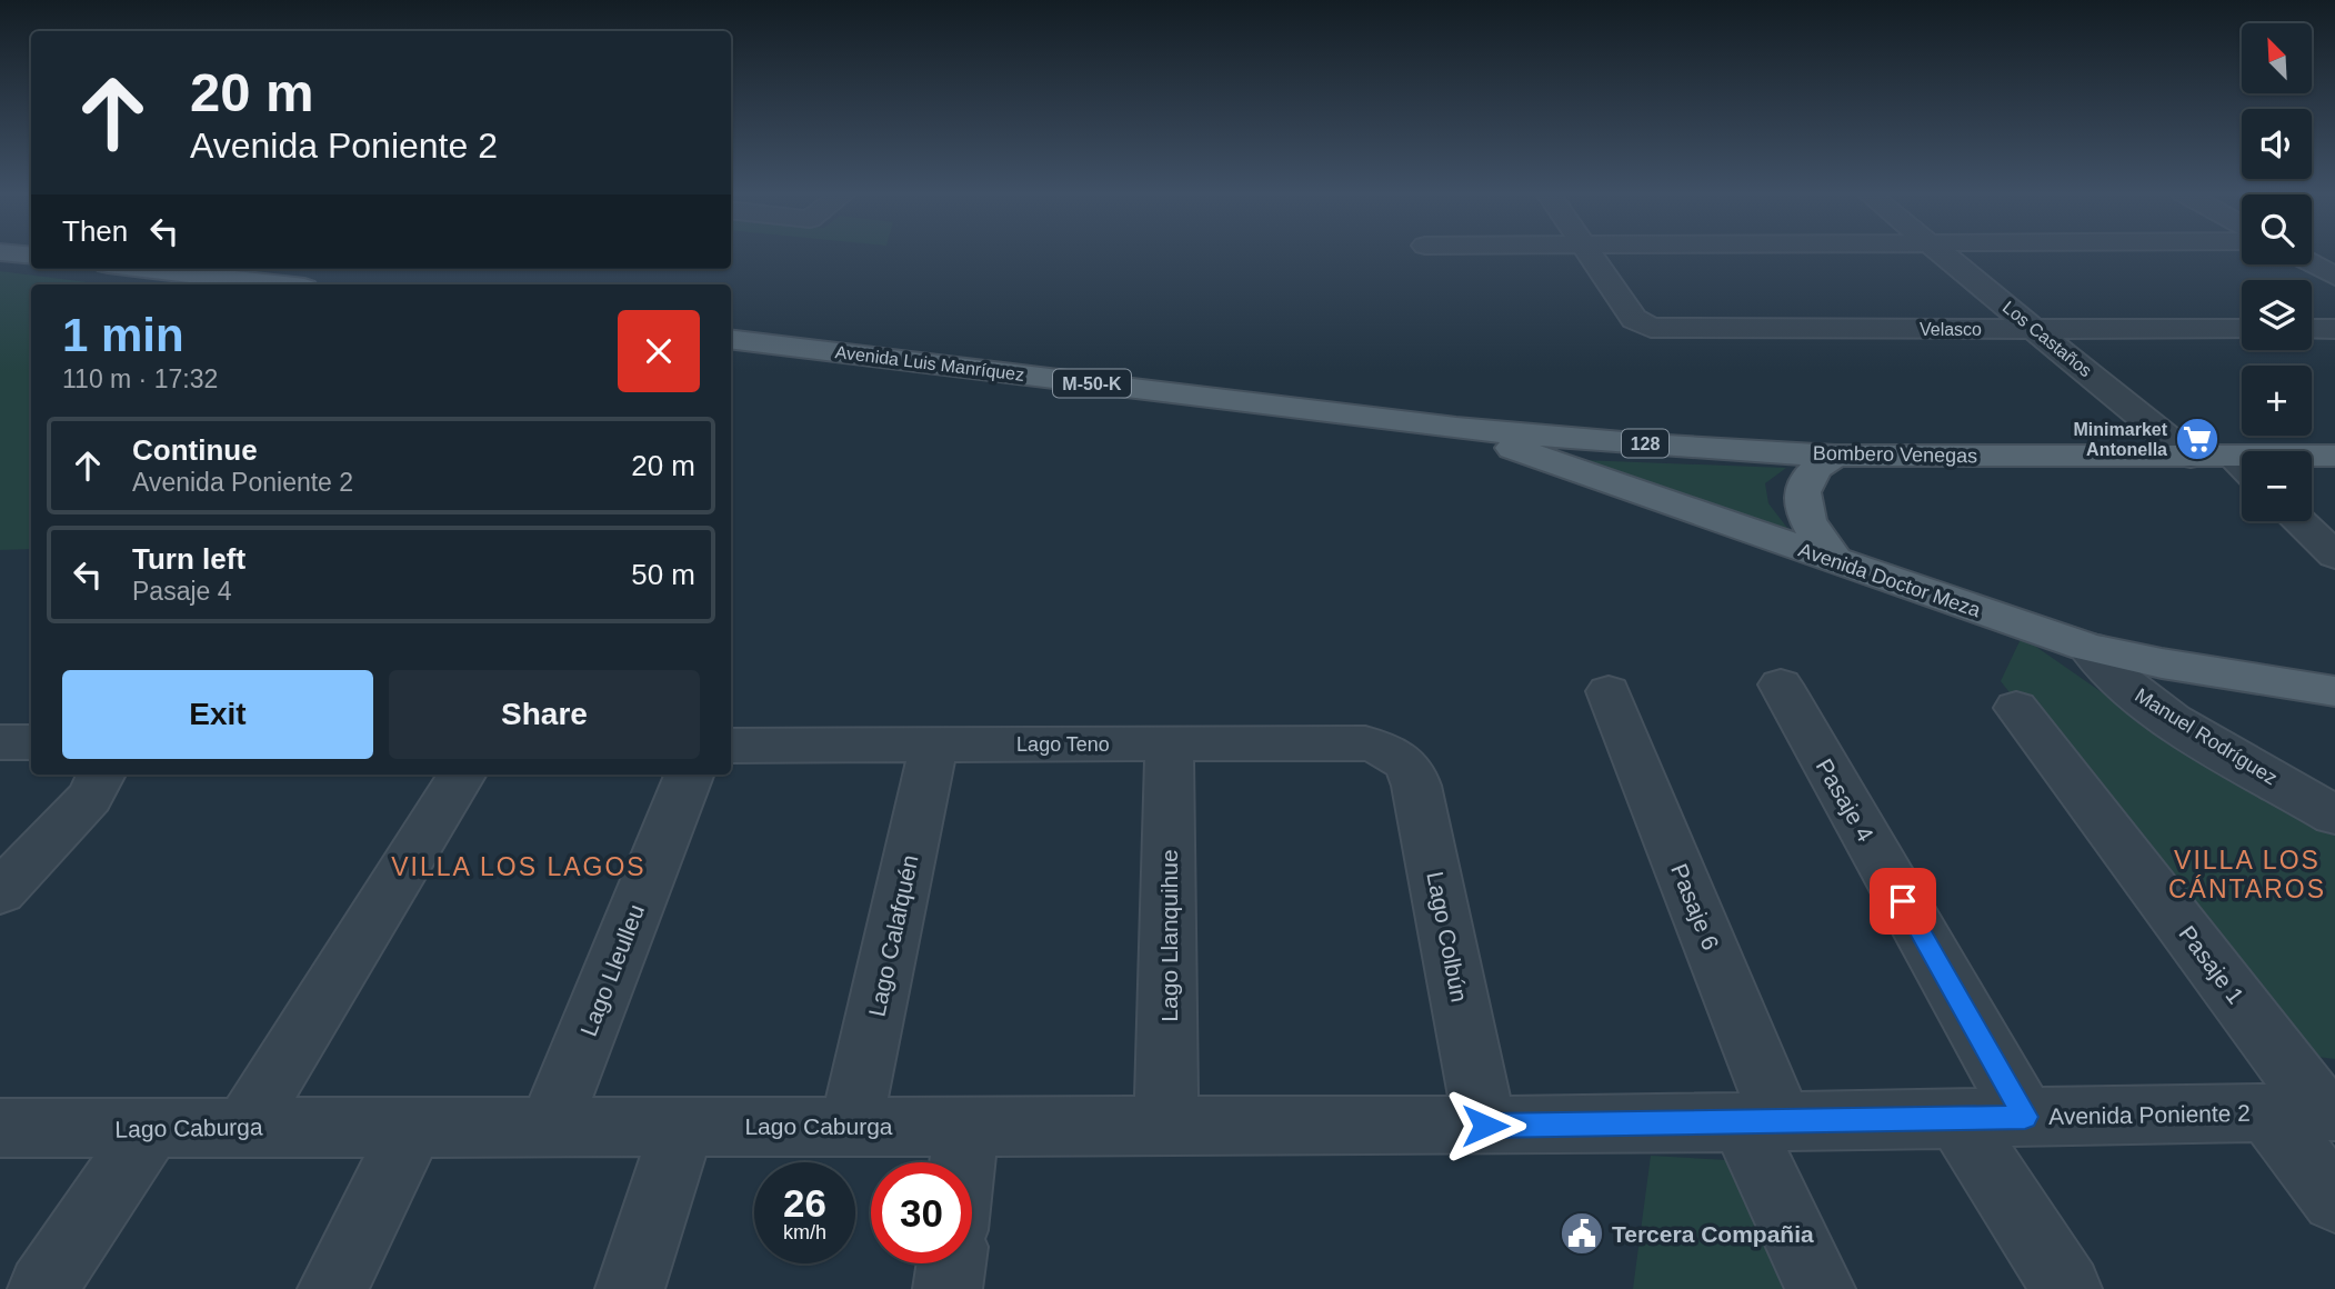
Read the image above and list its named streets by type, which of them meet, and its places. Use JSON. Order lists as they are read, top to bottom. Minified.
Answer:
{"streets":{"main road":["Avenida Luis Manríquez","M-50-K","128","Bombero Venegas","Avenida Doctor Meza"],"street":["Velasco","Los Castaños","Manuel Rodríguez","Lago Teno","Pasaje 4","Pasaje 6","Lago Calafquén","Lago Llanquihue","Lago Colbún","Pasaje 1","Lago Lleulleu","Avenida Poniente 2","Lago Caburga"]},"crossings":[["Velasco","Los Castaños"],["Los Castaños","Bombero Venegas"],["Avenida Luis Manríquez","Bombero Venegas"],["Avenida Luis Manríquez","Avenida Doctor Meza"],["Bombero Venegas","Avenida Doctor Meza"],["Avenida Doctor Meza","Manuel Rodríguez"],["Lago Teno","Lago Calafquén"],["Lago Teno","Lago Llanquihue"],["Lago Teno","Lago Colbún"],["Pasaje 4","Avenida Poniente 2"],["Pasaje 6","Avenida Poniente 2"],["Lago Calafquén","Lago Caburga"],["Lago Llanquihue","Lago Caburga"],["Lago Colbún","Lago Caburga"],["Pasaje 1","Avenida Poniente 2"],["Lago Lleulleu","Lago Caburga"],["Avenida Poniente 2","Lago Caburga"]],"districts":["VILLA LOS CÁNTAROS","VILLA LOS LAGOS"],"places":{"supermarket":["Minimarket Antonella"],"public building":["Tercera Compañia"]},"north":"top left","page":{"map_buttons":["+","−"],"turn":["20 m","Avenida Poniente 2"],"then":"Then","heading":["1 min","110 m · 17:32"],"list":[{"name":"Continue","note":"Avenida Poniente 2","value":"20 m"},{"name":"Turn left","note":"Pasaje 4","value":"50 m"}],"buttons":["Exit","Share"],"speed":"26 km/h","limit":"30"}}
